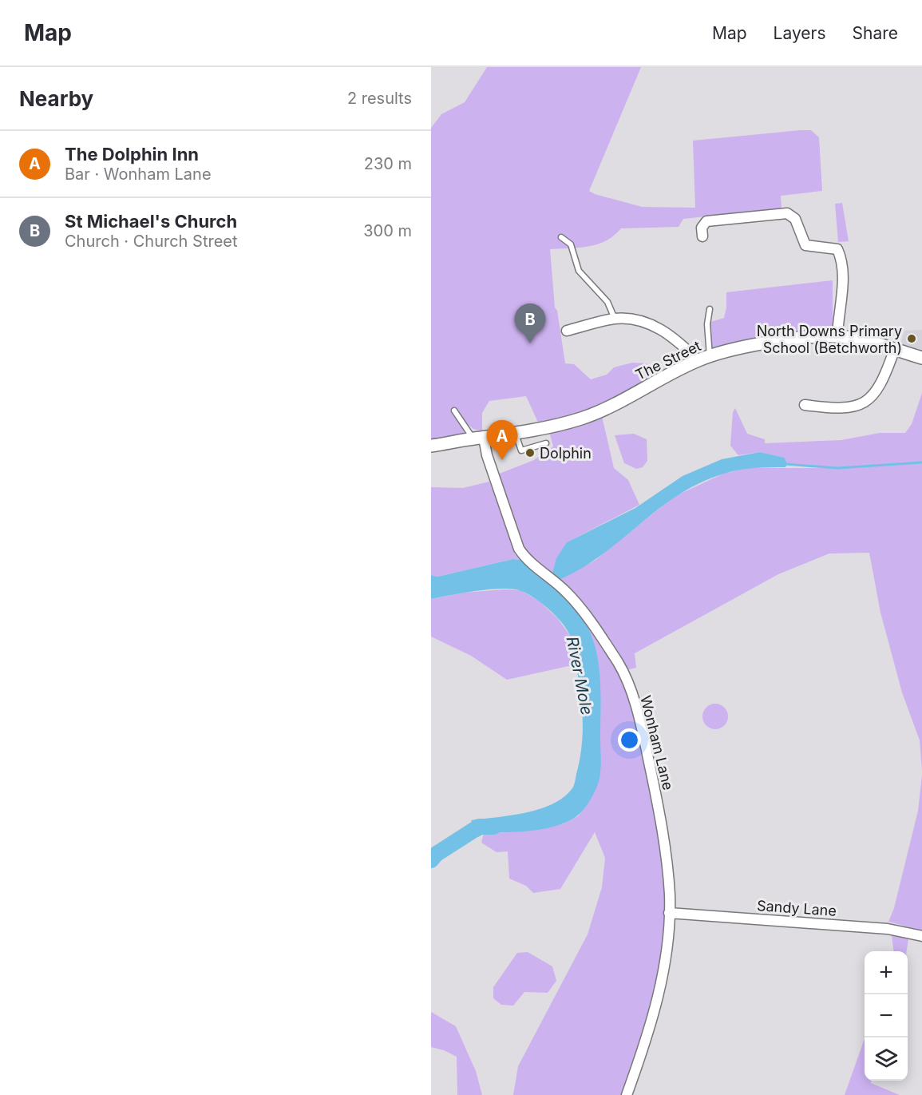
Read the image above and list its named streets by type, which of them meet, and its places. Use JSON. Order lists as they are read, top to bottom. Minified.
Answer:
{"streets":{"street":["The Street","Wonham Lane","Sandy Lane"]},"crossings":[["The Street","Wonham Lane"],["Wonham Lane","Sandy Lane"]],"water":["River Mole"],"places":["North Downs Primary School (Betchworth)","Dolphin"],"page":{"header":"Map","nav":["Map","Layers","Share"],"heading":["Nearby","2 results"],"list":[{"mark":"A","name":"The Dolphin Inn","note":"Bar · Wonham Lane","value":"230 m"},{"mark":"B","name":"St Michael's Church","note":"Church · Church Street","value":"300 m"}],"pins":["B","A"],"map_buttons":["+","−"]}}
